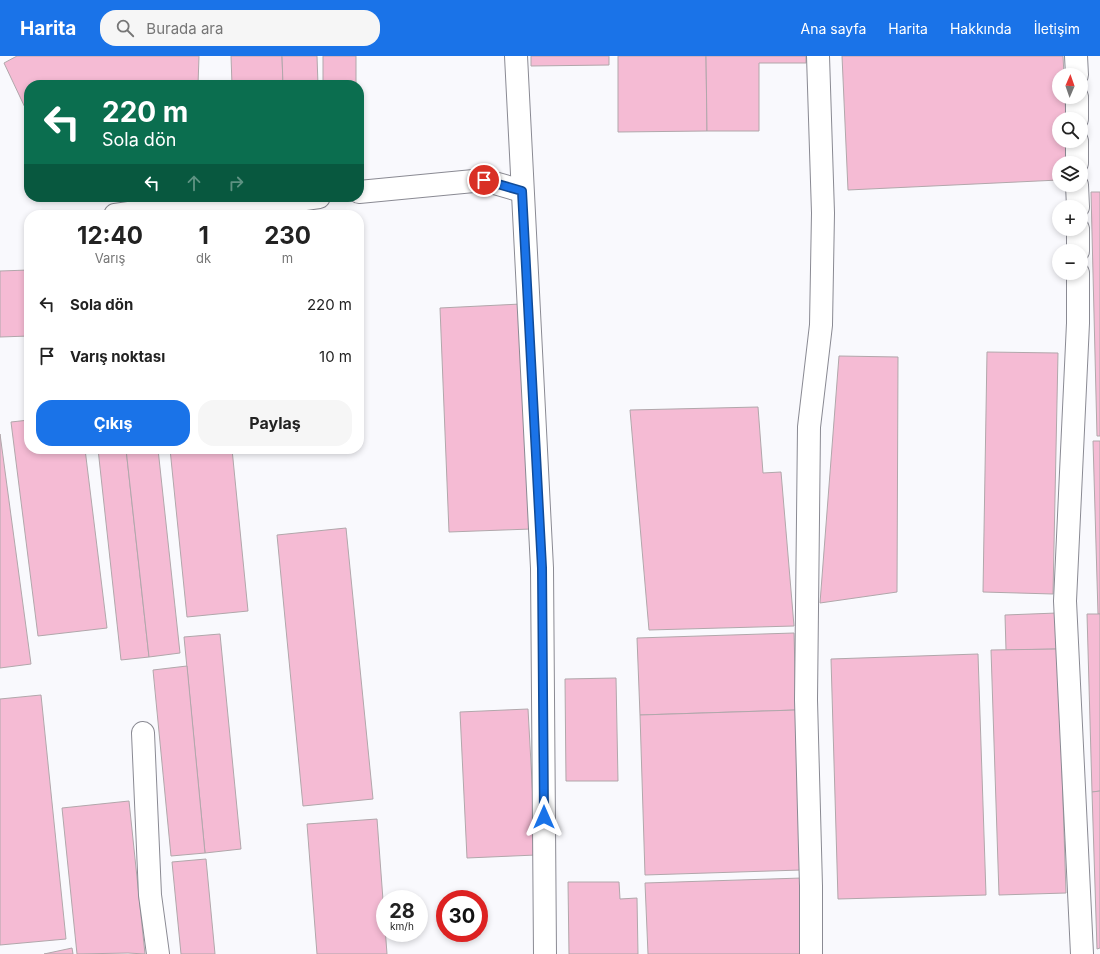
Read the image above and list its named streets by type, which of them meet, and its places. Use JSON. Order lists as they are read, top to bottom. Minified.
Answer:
{"north":"top","page":{"header":"Harita","search":"Burada ara","nav":["Ana sayfa","Harita","Hakkında","İletişim"],"map_buttons":["+","−"],"turn":["220 m","Sola dön"],"eta":["12:40","Varış","1","dk","230","m"],"list":[{"name":"Sola dön","value":"220 m"},{"name":"Varış noktası","value":"10 m"}],"buttons":["Çıkış","Paylaş"],"speed":"28 km/h","limit":"30"}}
